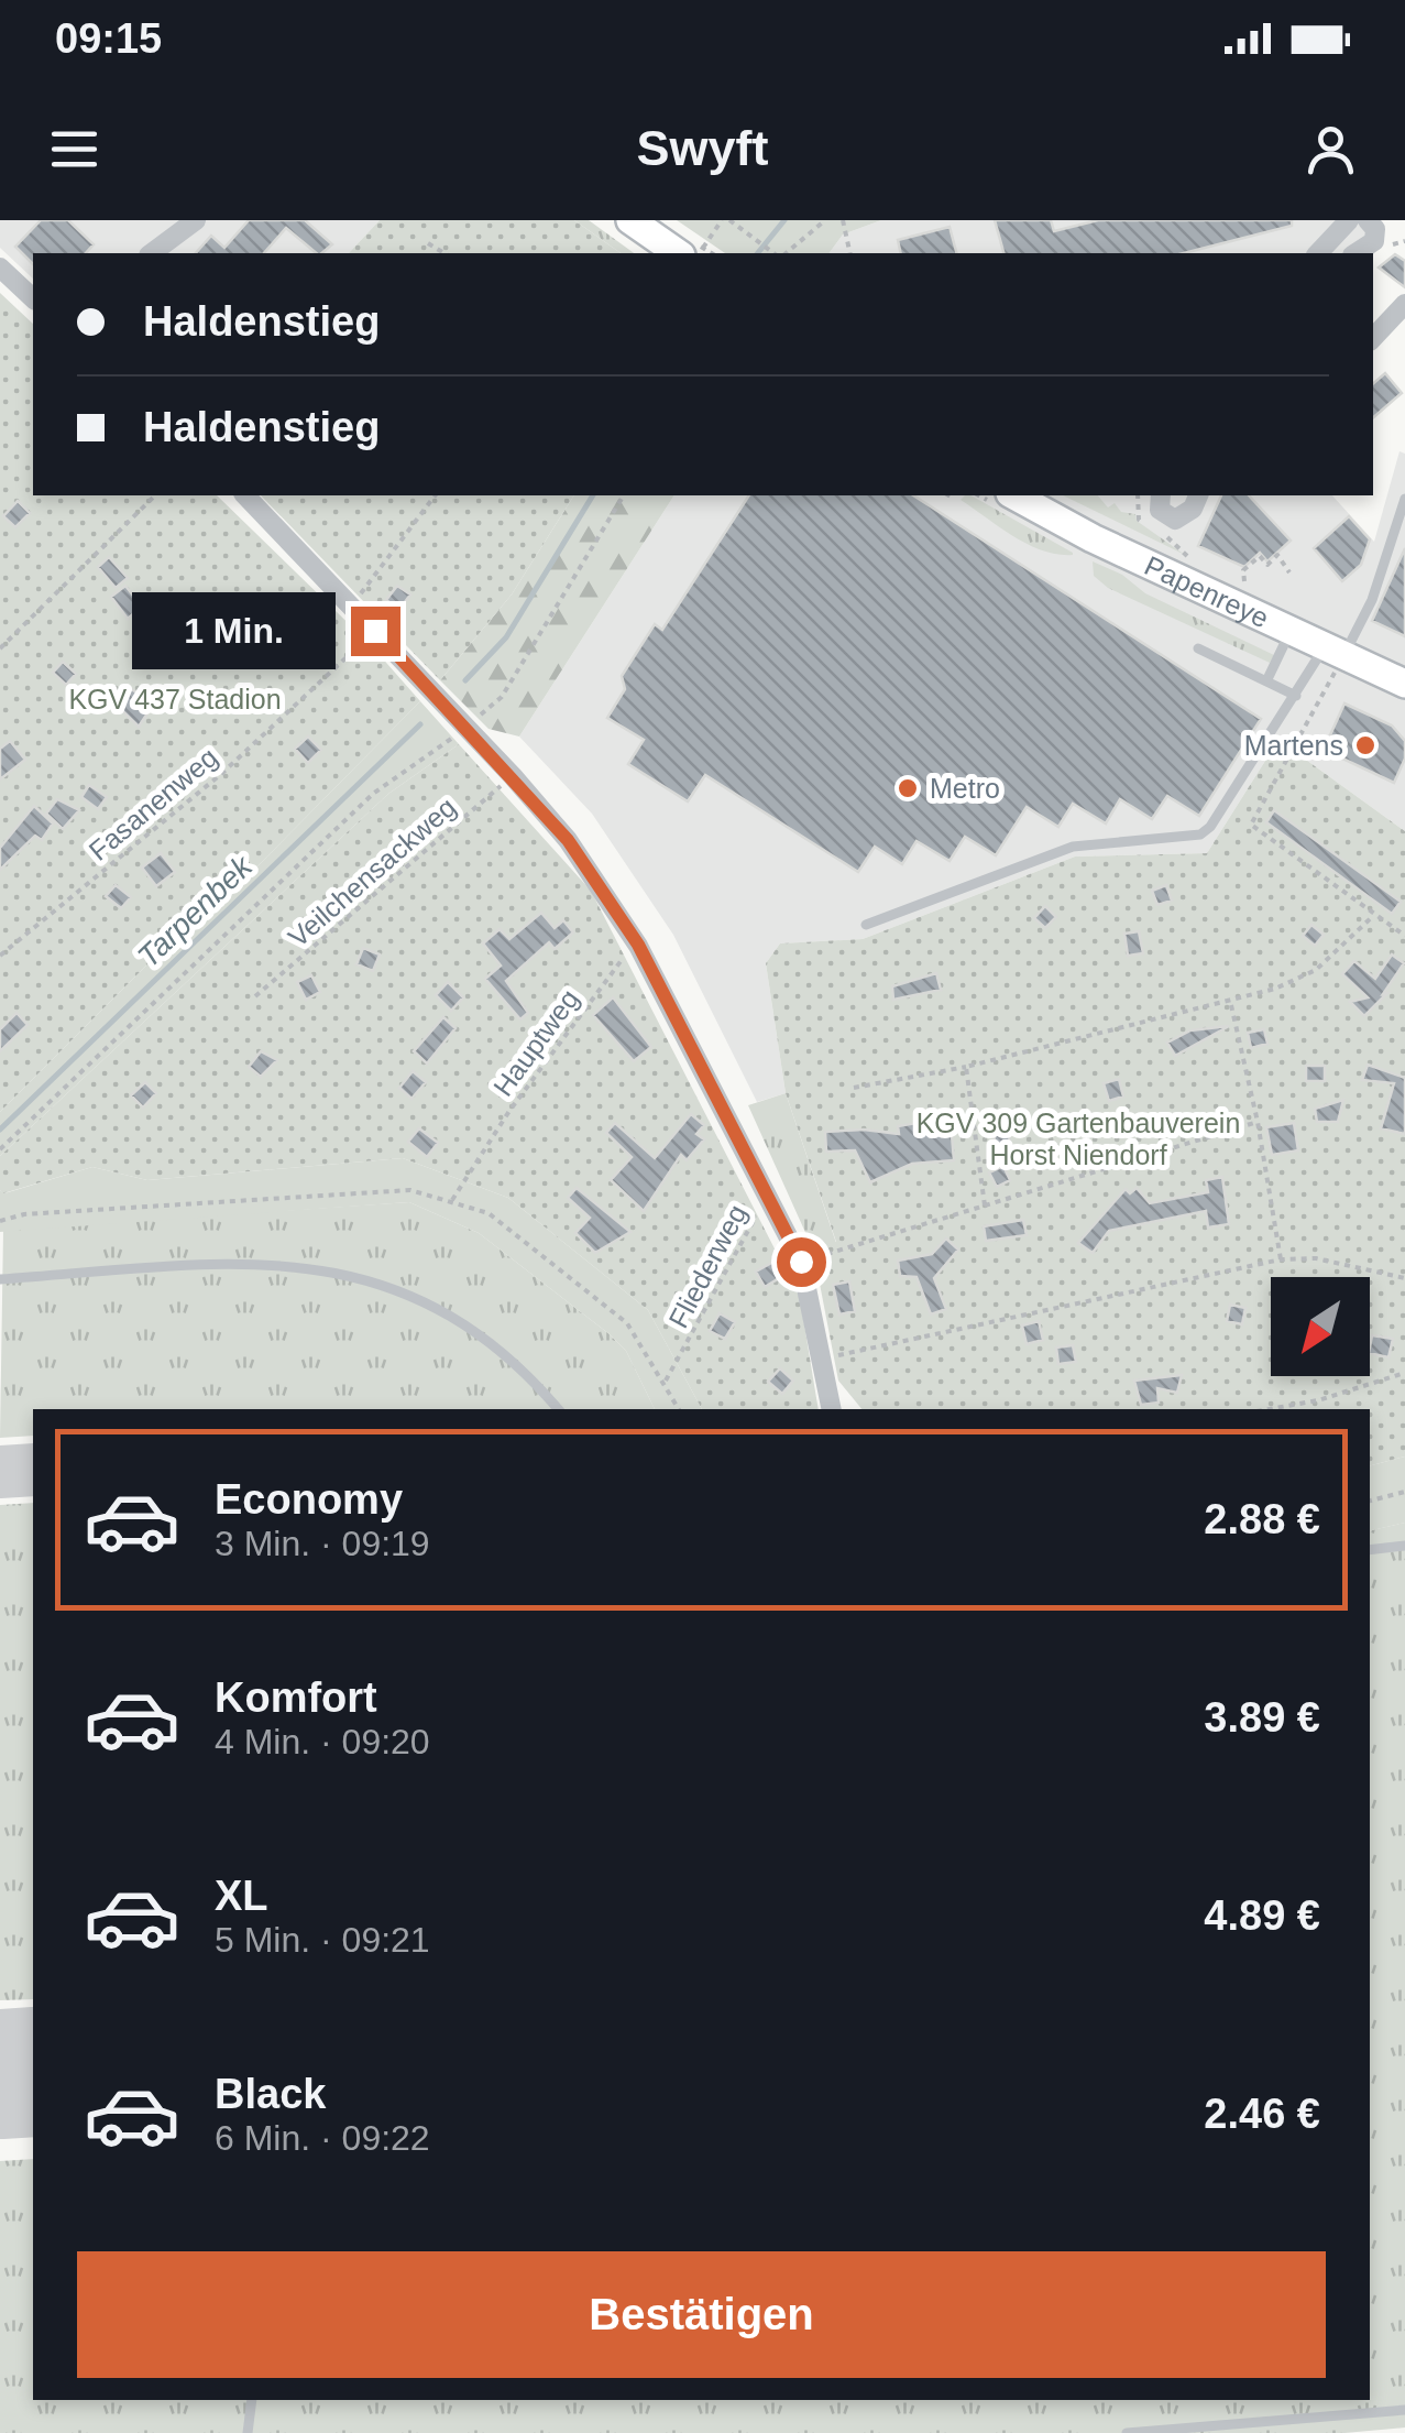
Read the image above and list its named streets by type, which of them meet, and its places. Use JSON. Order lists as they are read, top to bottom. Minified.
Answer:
{"streets":{"main road":["Papenreye"],"path":["Fasanenweg","Veilchensackweg","Hauptweg","Fliederweg"]},"water":["Tarpenbek"],"parks":["KGV 437 Stadion","KGV 309 Gartenbauverein Horst Niendorf"],"places":["Martens","Metro"],"north":"bottom left","page":{"status":"09:15","header":"Swyft","banner":["Haldenstieg","Haldenstieg"],"bubble":"1 Min.","list":[{"name":"Economy","note":"3 Min. · 09:19","value":"2.88 €"},{"name":"Komfort","note":"4 Min. · 09:20","value":"3.89 €"},{"name":"XL","note":"5 Min. · 09:21","value":"4.89 €"},{"name":"Black","note":"6 Min. · 09:22","value":"2.46 €"}],"buttons":"Bestätigen"}}
